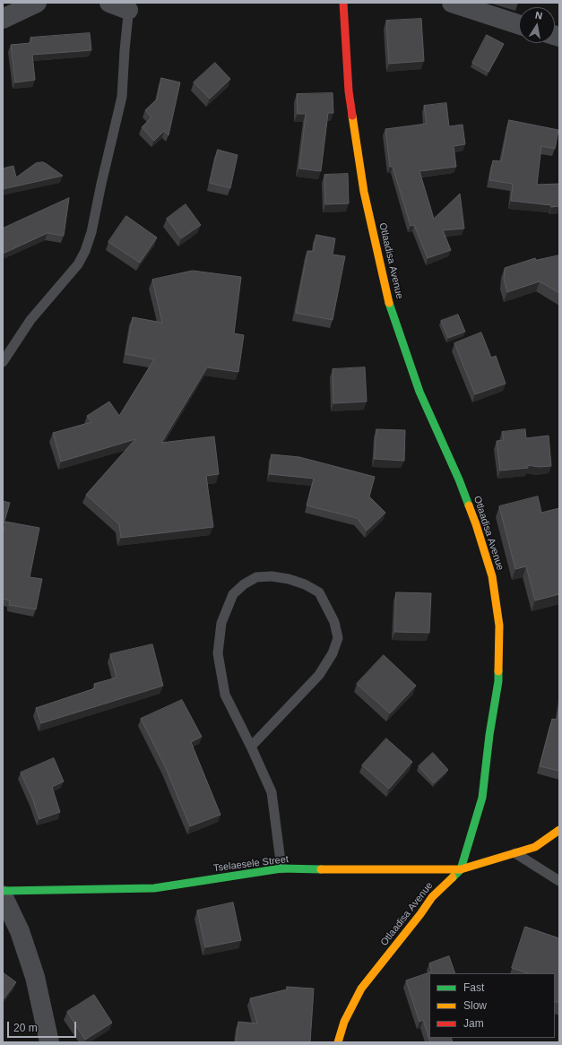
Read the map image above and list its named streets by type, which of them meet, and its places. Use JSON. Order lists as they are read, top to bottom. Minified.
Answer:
{"streets":{"street":["Otlaadisa Avenue","Tselaesele Street"]},"crossings":[["Otlaadisa Avenue","Tselaesele Street"]],"legend":["Fast","Slow","Jam"],"scale_bar":"20 m","north":"top"}
